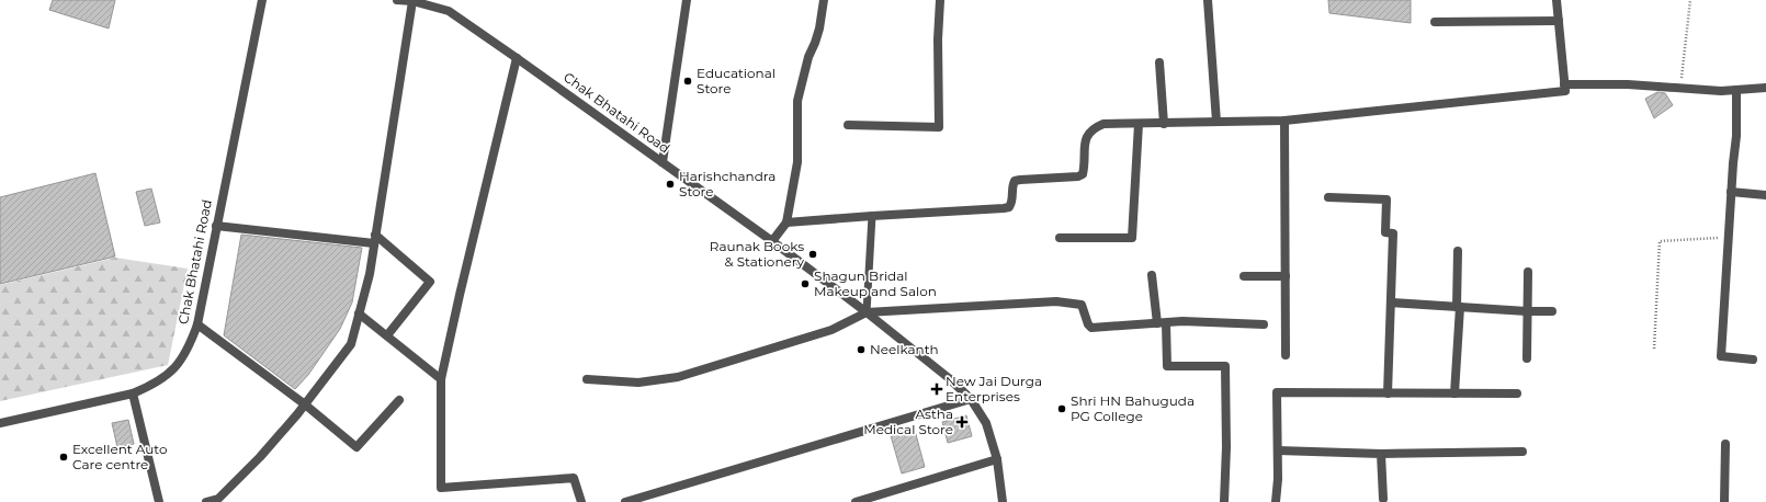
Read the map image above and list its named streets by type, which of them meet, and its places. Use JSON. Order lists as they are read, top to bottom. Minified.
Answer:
{"streets":{"street":["Chak Bhatahi Road"]},"places":{"other":["Educational Store","Harishchandra Store","Raunak Books & Stationery","Shagun Bridal Makeup and Salon","Neelkanth","Shri HN Bahuguda PG College","Excellent Auto Care centre"],"health":["New Jai Durga Enterprises","Astha Medical Store"]}}
